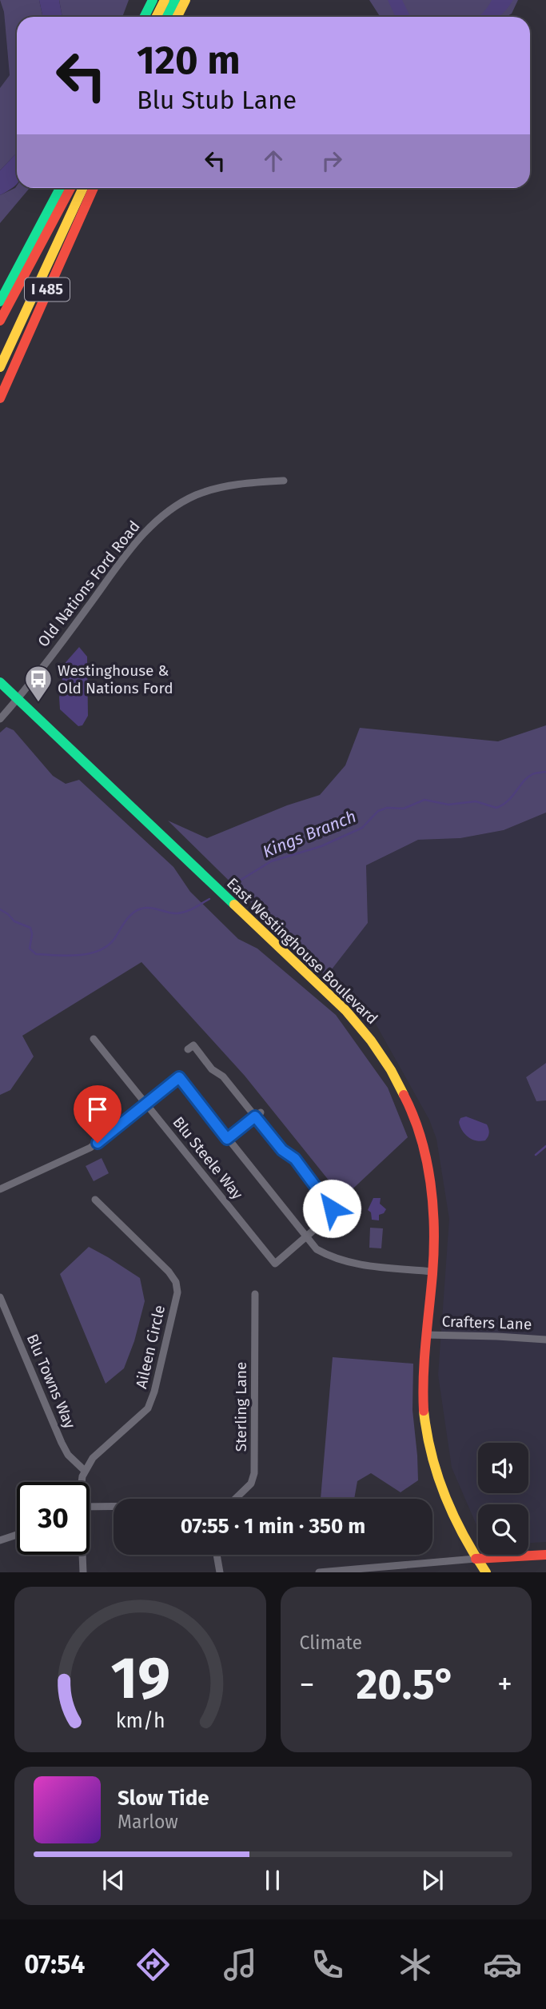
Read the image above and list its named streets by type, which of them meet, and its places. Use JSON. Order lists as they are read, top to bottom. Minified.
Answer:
{"streets":{"main road":["I 485","East Westinghouse Boulevard"],"street":["Old Nations Ford Road","Blu Steele Way","Crafters Lane","Aileen Circle","Blu Towns Way","Sterling Lane"]},"crossings":[["Old Nations Ford Road","East Westinghouse Boulevard"],["East Westinghouse Boulevard","Crafters Lane"],["Aileen Circle","Blu Towns Way"]],"water":["Kings Branch"],"places":{"bus stop":["Westinghouse & Old Nations Ford"]},"page":{"turn":["120 m","Blu Stub Lane"],"limit":"30","trip":"07:55 · 1 min · 350 m","tile":"Climate","heat":["−","20.5°","+"],"song":["Slow Tide","Marlow"],"tabs":"07:54","gauge":["19","km/h"]}}
